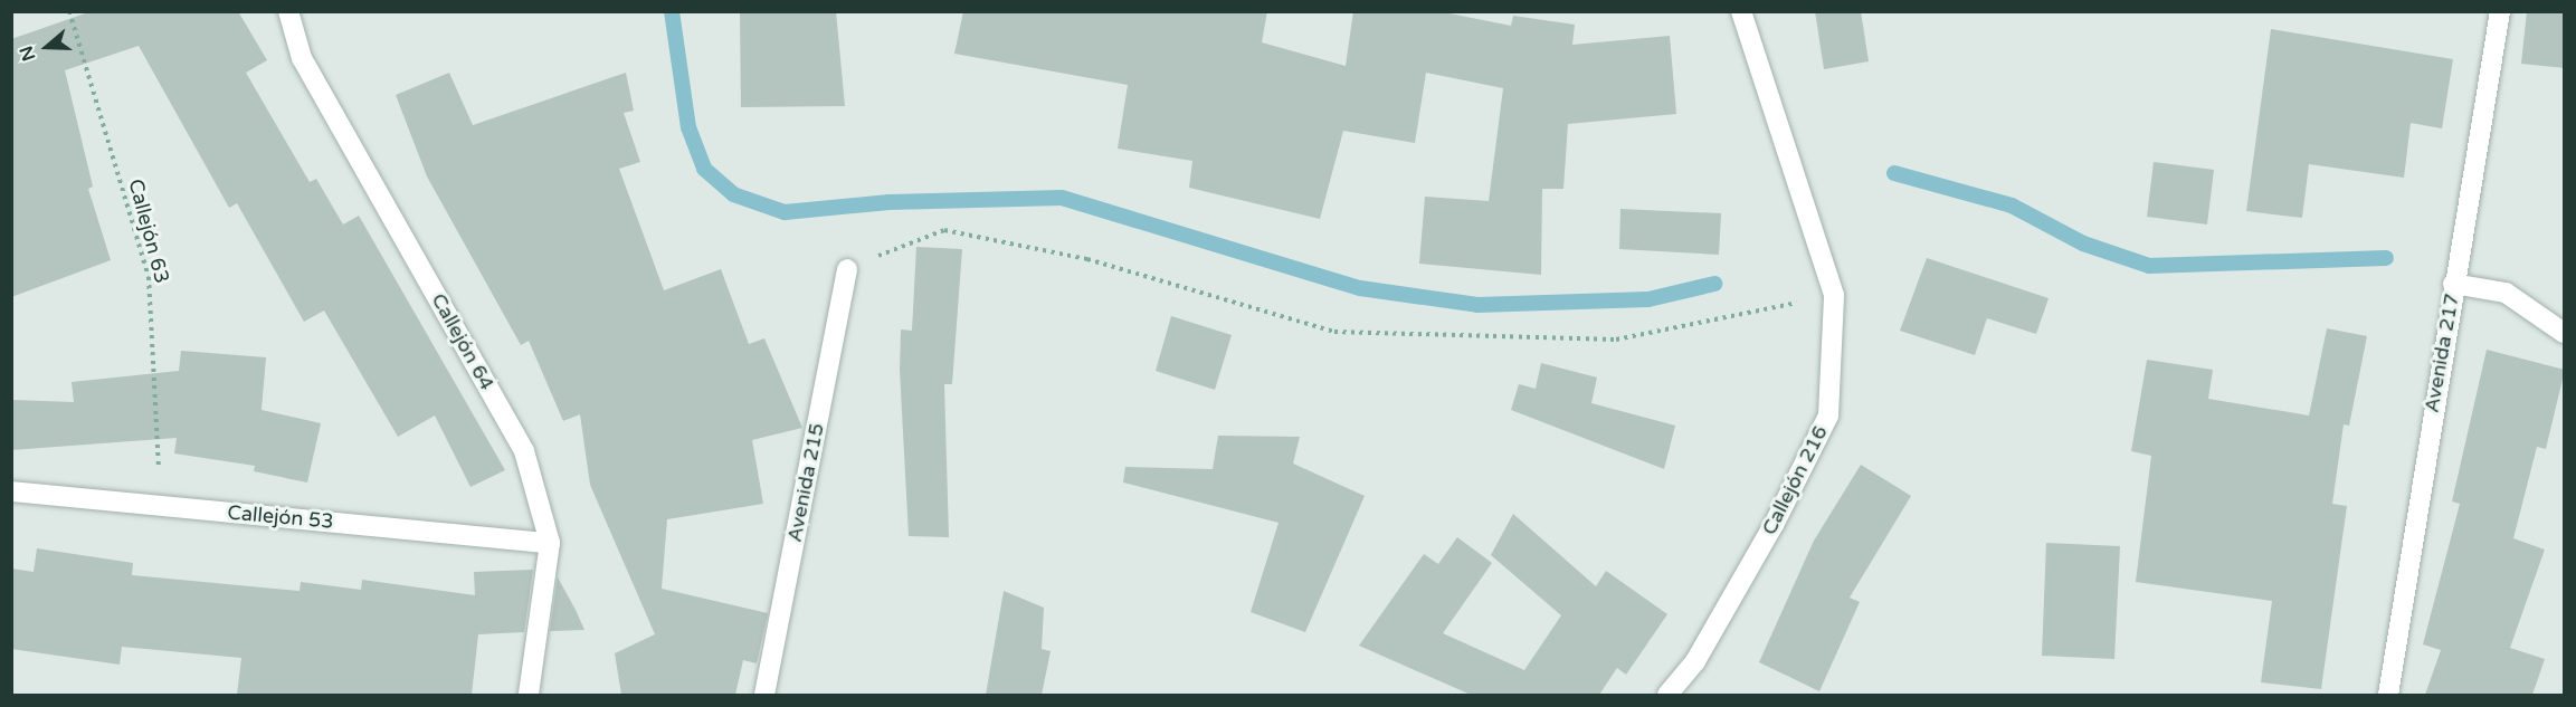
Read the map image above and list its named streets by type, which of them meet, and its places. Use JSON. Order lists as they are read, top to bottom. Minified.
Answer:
{"streets":{"street":["Callejón 64","Avenida 217","Callejón 216","Avenida 215","Callejón 53"],"path":["Callejón 63"]},"crossings":[["Callejón 63","Callejón 53"],["Callejón 64","Callejón 53"]],"north":"left"}
